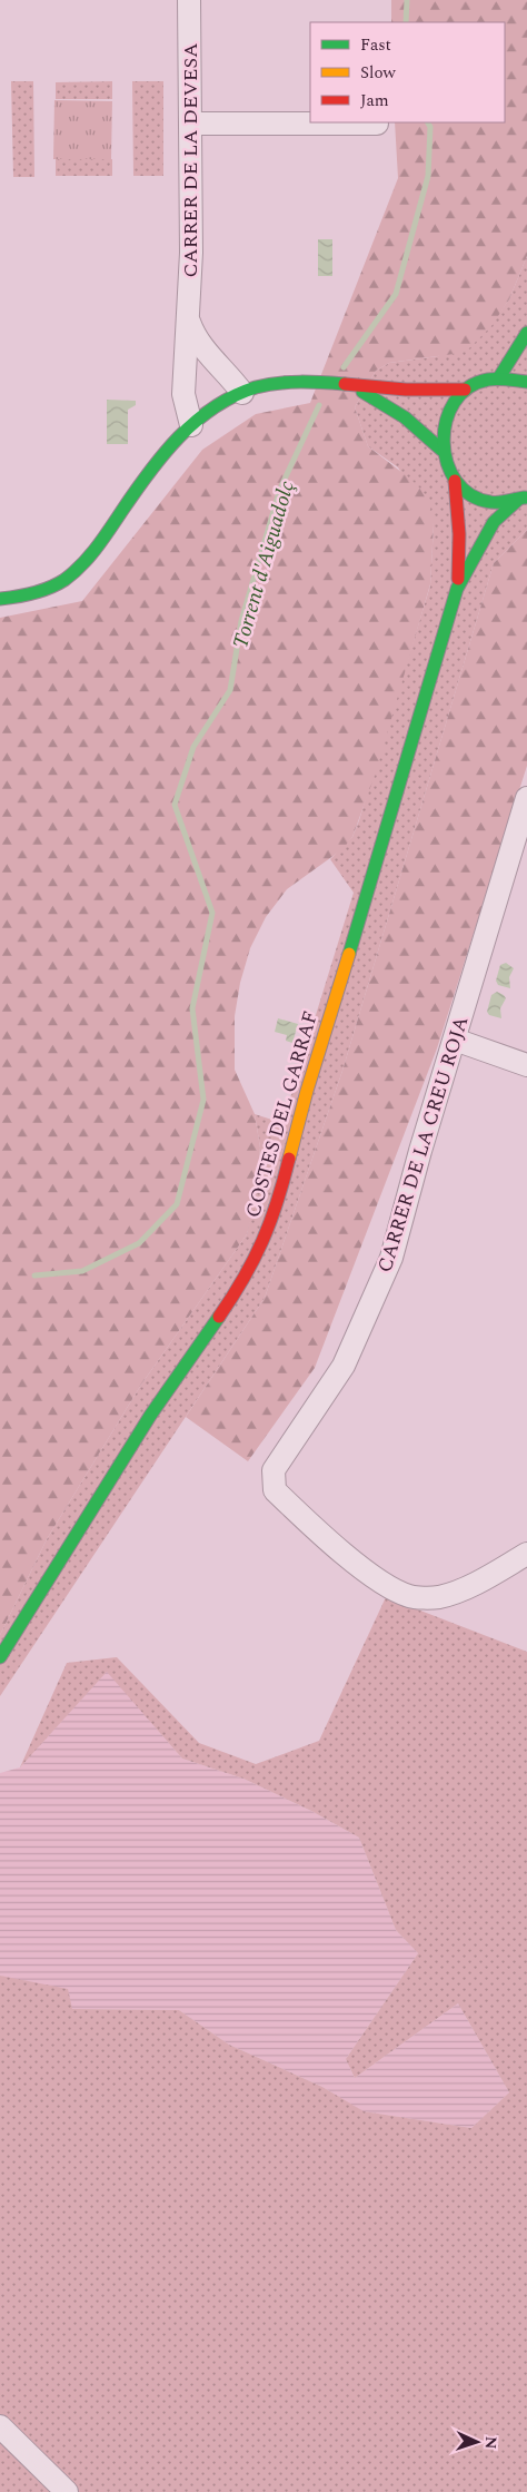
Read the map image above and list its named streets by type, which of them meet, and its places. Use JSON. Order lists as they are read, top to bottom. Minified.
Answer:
{"streets":{"main road":["COSTES DEL GARRAF"],"street":["CARRER DE LA DEVESA","CARRER DE LA CREU ROJA"]},"water":["Torrent d'Aiguadolç"],"legend":["Fast","Slow","Jam"],"north":"right"}
